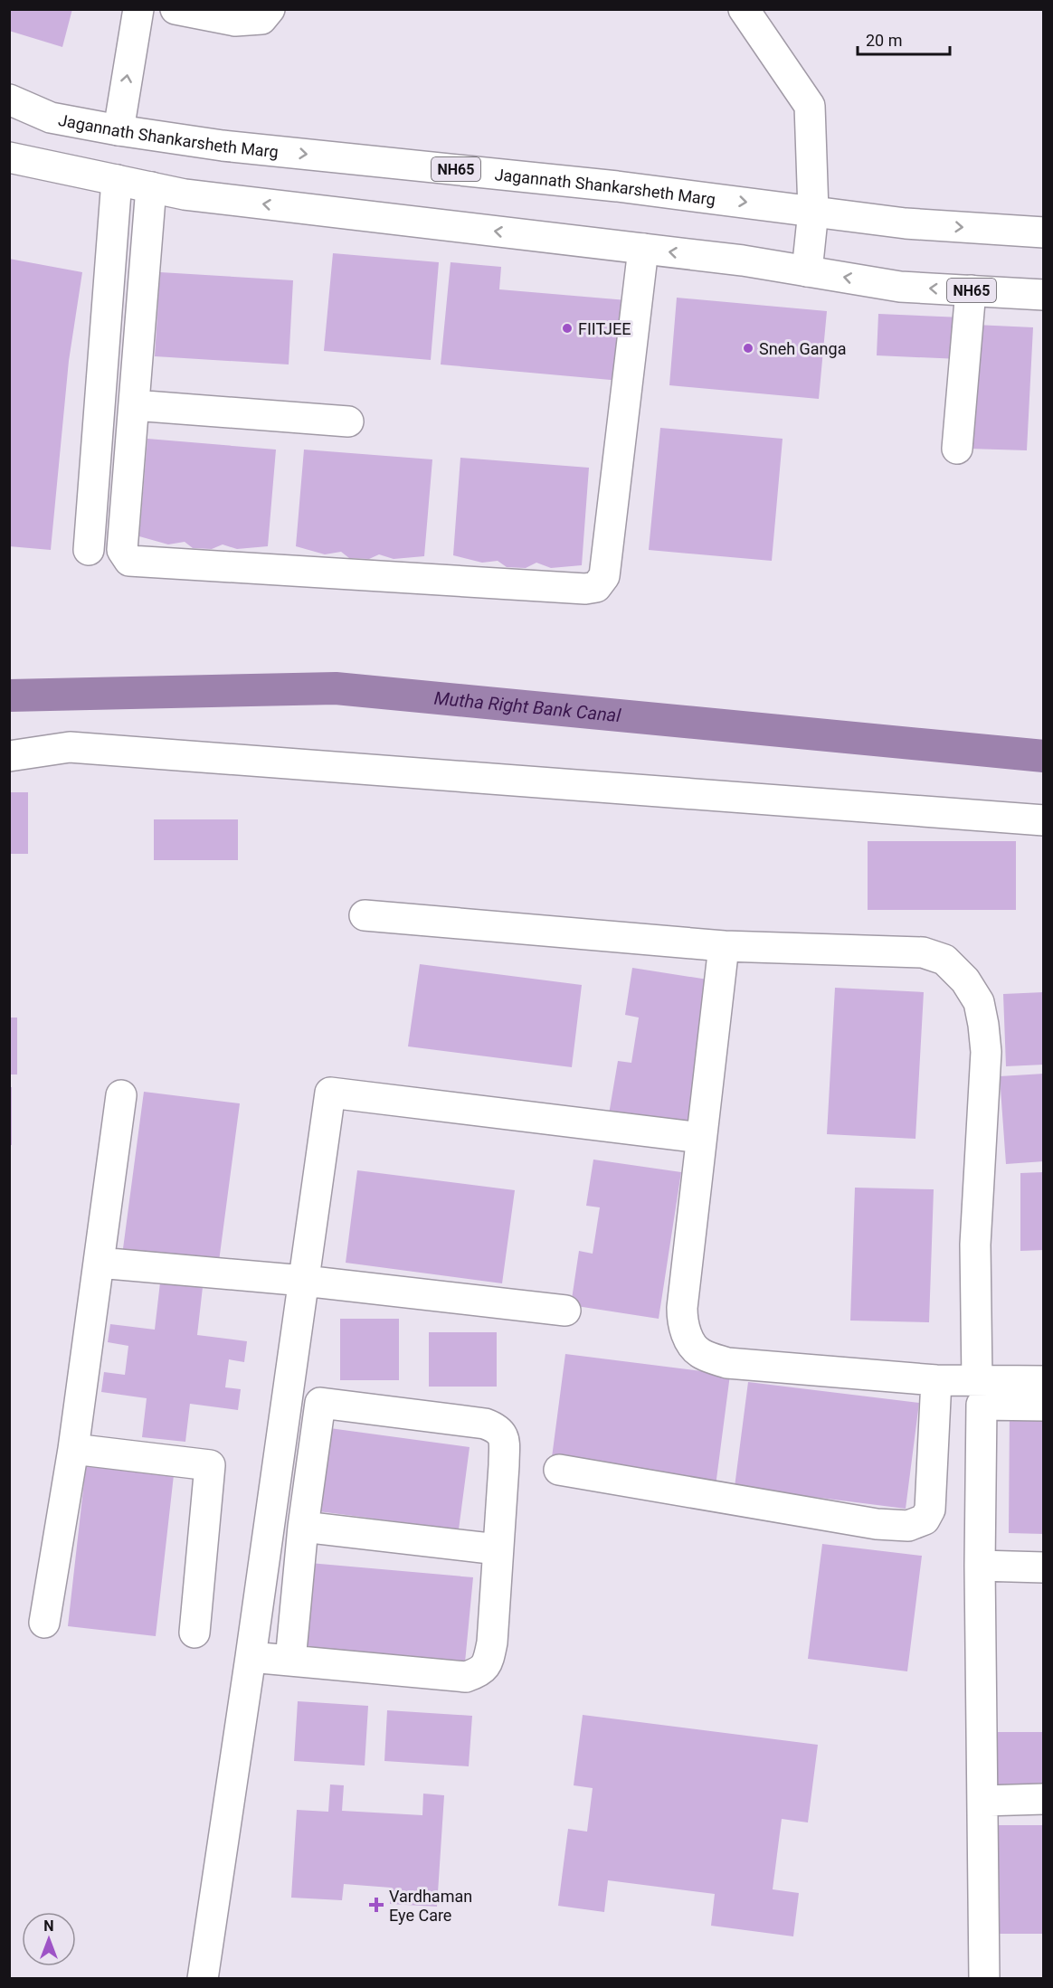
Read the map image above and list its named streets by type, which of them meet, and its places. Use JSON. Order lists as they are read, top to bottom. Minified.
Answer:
{"streets":{"main road":["Jagannath Shankarsheth Marg","NH65"]},"water":["Mutha Right Bank Canal"],"places":{"other":["FIITJEE","Sneh Ganga"],"health":["Vardhaman Eye Care"]},"scale_bar":"20 m","north":"top"}
